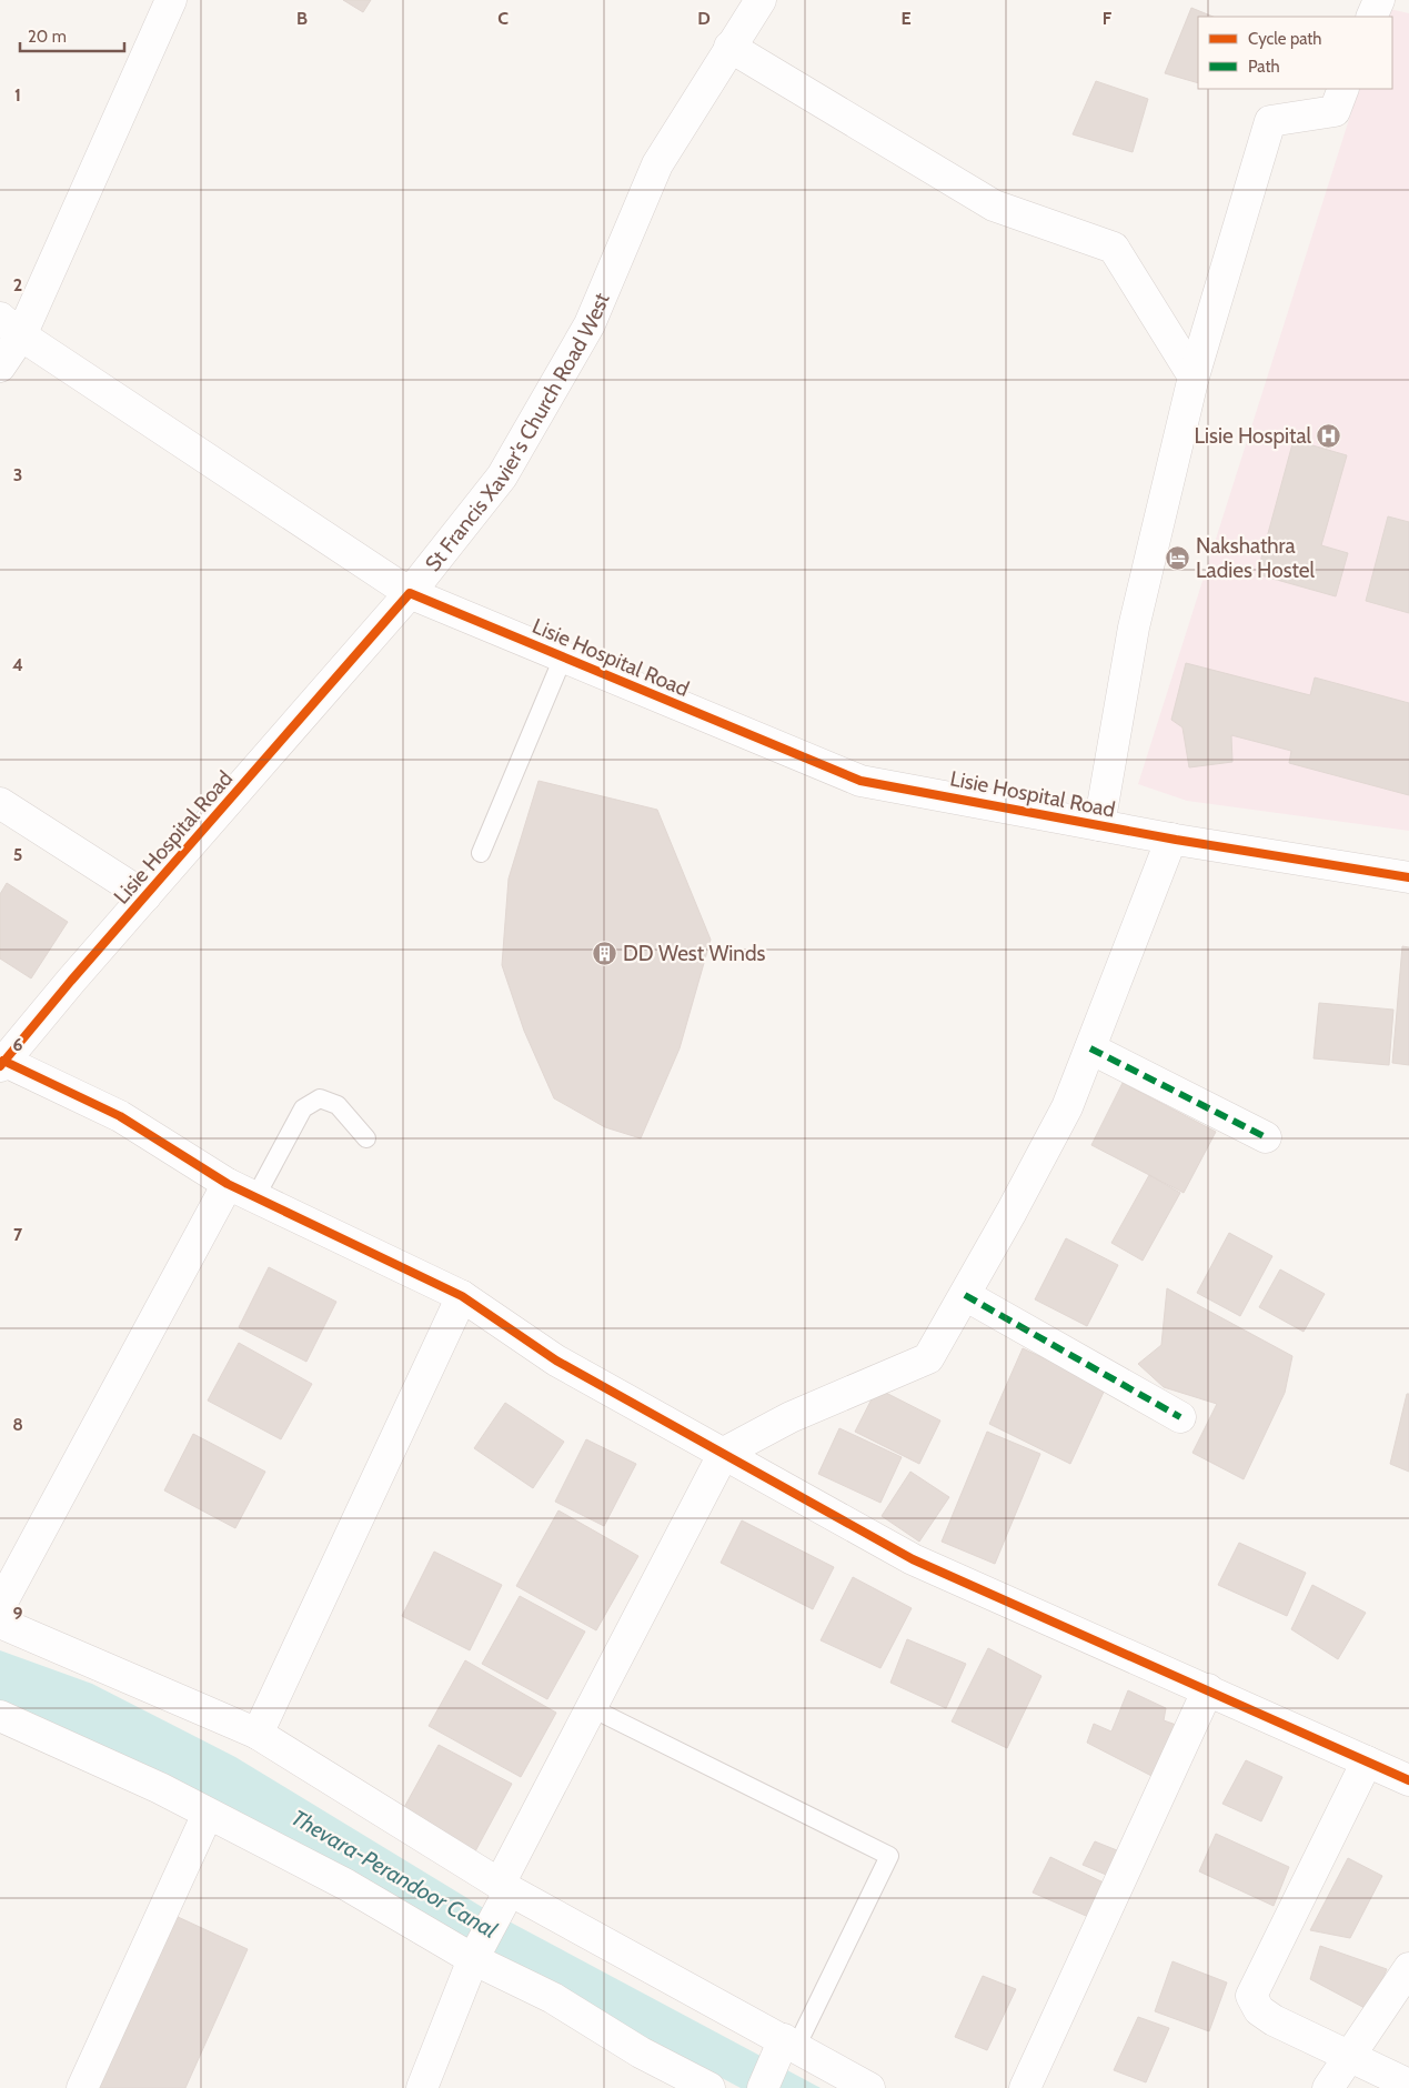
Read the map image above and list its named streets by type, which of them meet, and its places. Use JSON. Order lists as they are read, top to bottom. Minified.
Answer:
{"streets":{"street":["St Francis Xavier's Church Road West","Lisie Hospital Road"]},"crossings":[["St Francis Xavier's Church Road West","Lisie Hospital Road"]],"water":["Thevara-Perandoor Canal"],"places":{"hospital":["Lisie Hospital"],"hotel":["Nakshathra Ladies Hostel"],"building":["DD West Winds"]},"legend":["Cycle path","Path"],"scale_bar":"20 m","grid":{"columns":["B","C","D","E","F"],"rows":["1","2","3","4","5","6","7","8","9"]}}
